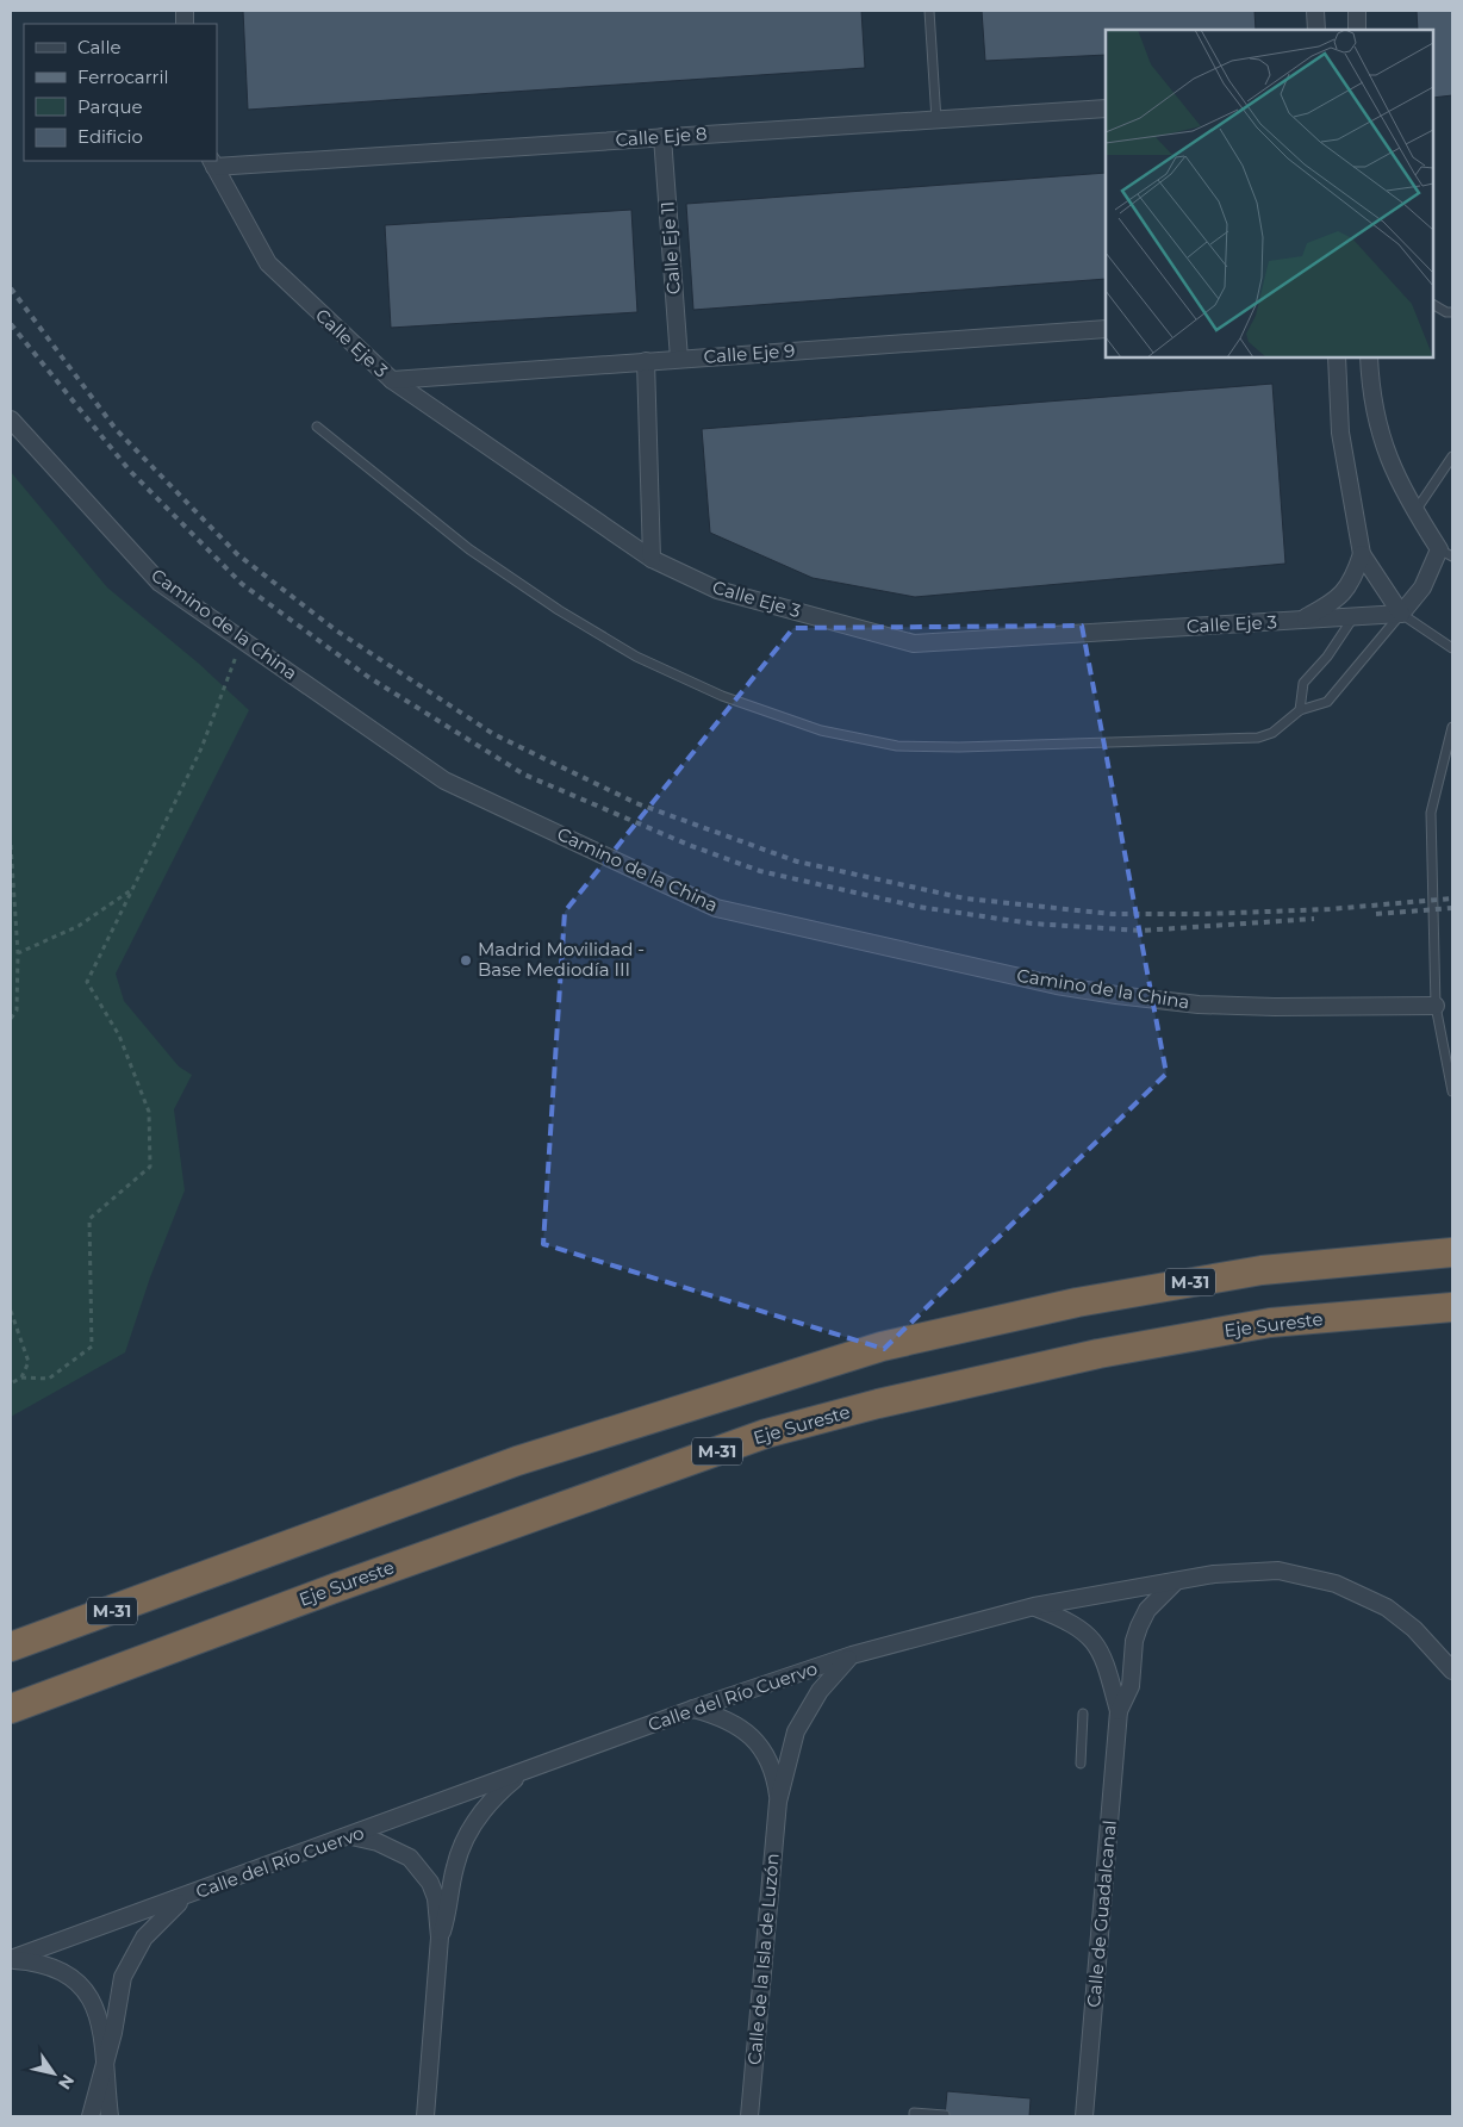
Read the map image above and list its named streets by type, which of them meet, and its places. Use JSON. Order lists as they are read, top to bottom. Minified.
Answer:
{"streets":{"highway":["M-31","Eje Sureste"],"street":["Calle Eje 8","Calle Eje 11","Calle Eje 3","Calle Eje 9","Camino de la China","Calle del Río Cuervo","Calle de Guadalcanal","Calle de la Isla de Luzón"]},"crossings":[["Calle Eje 8","Calle Eje 11"],["Calle Eje 8","Calle Eje 3"],["Calle Eje 11","Calle Eje 9"],["Calle Eje 3","Calle Eje 9"],["Calle del Río Cuervo","Calle de Guadalcanal"],["Calle del Río Cuervo","Calle de la Isla de Luzón"]],"places":["Madrid Movilidad - Base Mediodía III"],"legend":["Calle","Ferrocarril","Parque","Edificio"],"north":"bottom right"}
